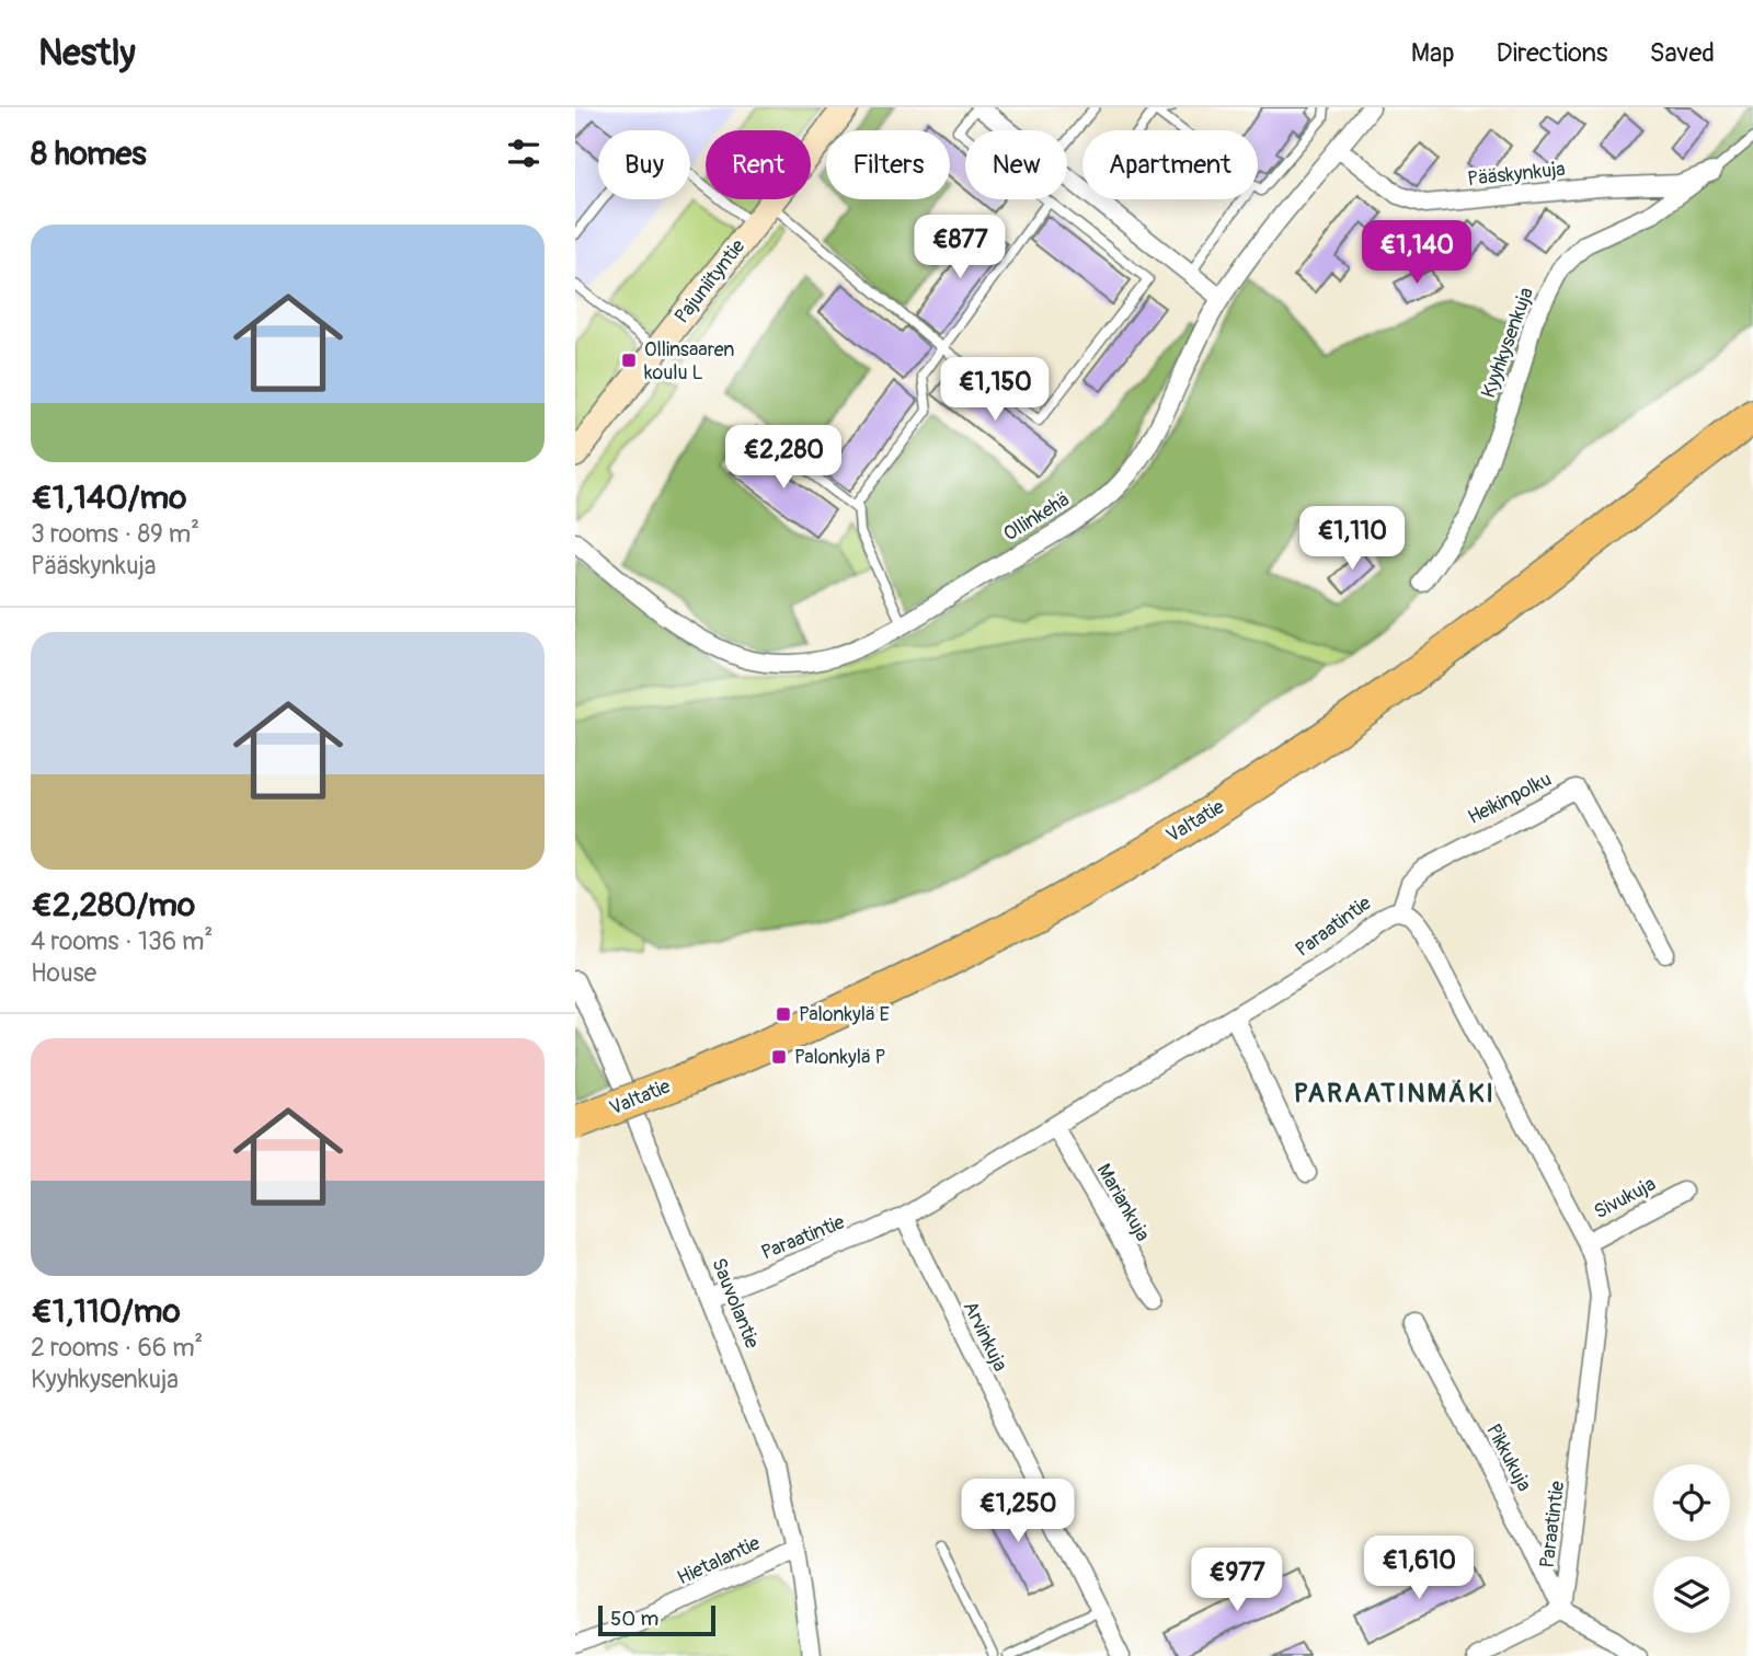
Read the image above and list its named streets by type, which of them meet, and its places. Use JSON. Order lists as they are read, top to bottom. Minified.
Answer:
{"streets":{"highway":["Valtatie"],"street":["Pääskynkuja","Pajuniityntie","Kyyhkysenkuja","Ollinkehä","Heikinpolku","Paraatintie","Sivukuja","Mariankuja","Sauvolantie","Arvinkuja","Pikkukuja","Hietalantie"]},"crossings":[["Pääskynkuja","Kyyhkysenkuja"],["Pääskynkuja","Ollinkehä"],["Heikinpolku","Paraatintie"],["Paraatintie","Sivukuja"],["Paraatintie","Mariankuja"],["Paraatintie","Sauvolantie"],["Paraatintie","Arvinkuja"],["Paraatintie","Pikkukuja"],["Sauvolantie","Hietalantie"]],"districts":["PARAATINMÄKI"],"places":{"transit":["Ollinsaaren koulu L","Palonkylä E","Palonkylä P"]},"scale_bar":"50 m","page":{"header":"Nestly","nav":["Map","Directions","Saved"],"heading":"8 homes","chip":["Buy","Rent","Filters","New","Apartment"],"list":[{"name":"€1,140/mo","note":"3 rooms · 89 m² · Pääskynkuja"},{"name":"€2,280/mo","note":"4 rooms · 136 m² · House"},{"name":"€1,110/mo","note":"2 rooms · 66 m² · Kyyhkysenkuja"}],"price":["€877","€1,140","€1,150","€2,280","€1,110","€1,250","€1,610","€977"],"scale":"50 m"}}
